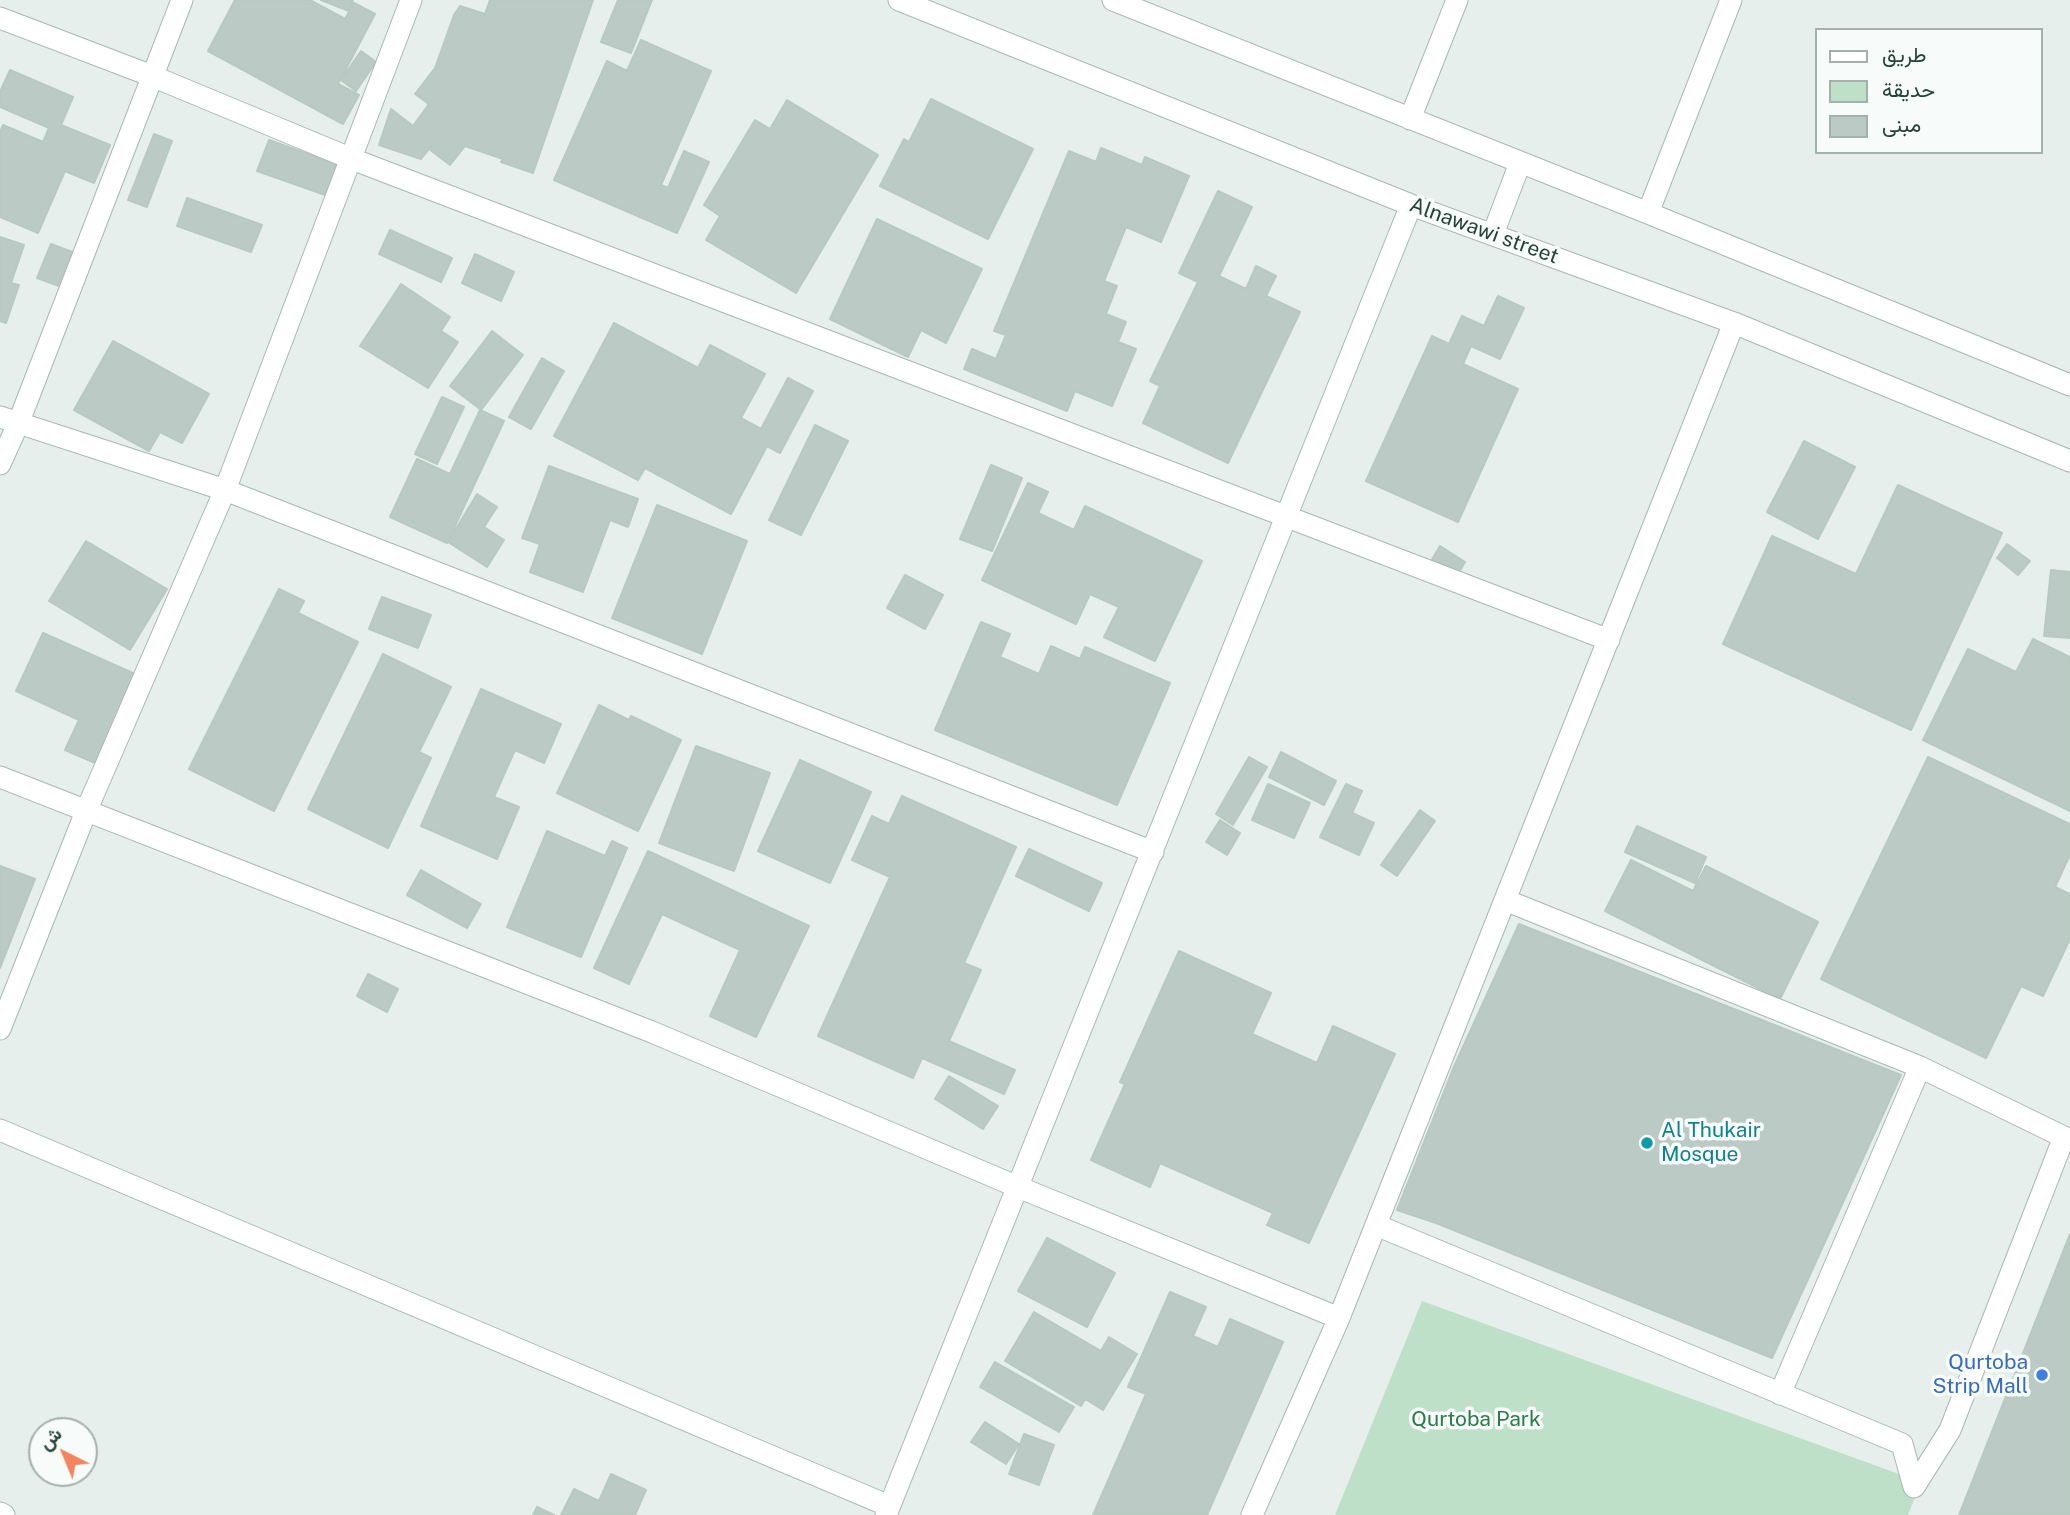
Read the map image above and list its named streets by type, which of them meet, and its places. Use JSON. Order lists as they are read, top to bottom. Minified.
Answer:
{"streets":{"street":["Alnawawi street"]},"parks":["Qurtoba Park"],"places":["Al Thukair Mosque","Qurtoba Strip Mall"],"legend":["طريق","حديقة","مبنى"],"north":"top left"}
